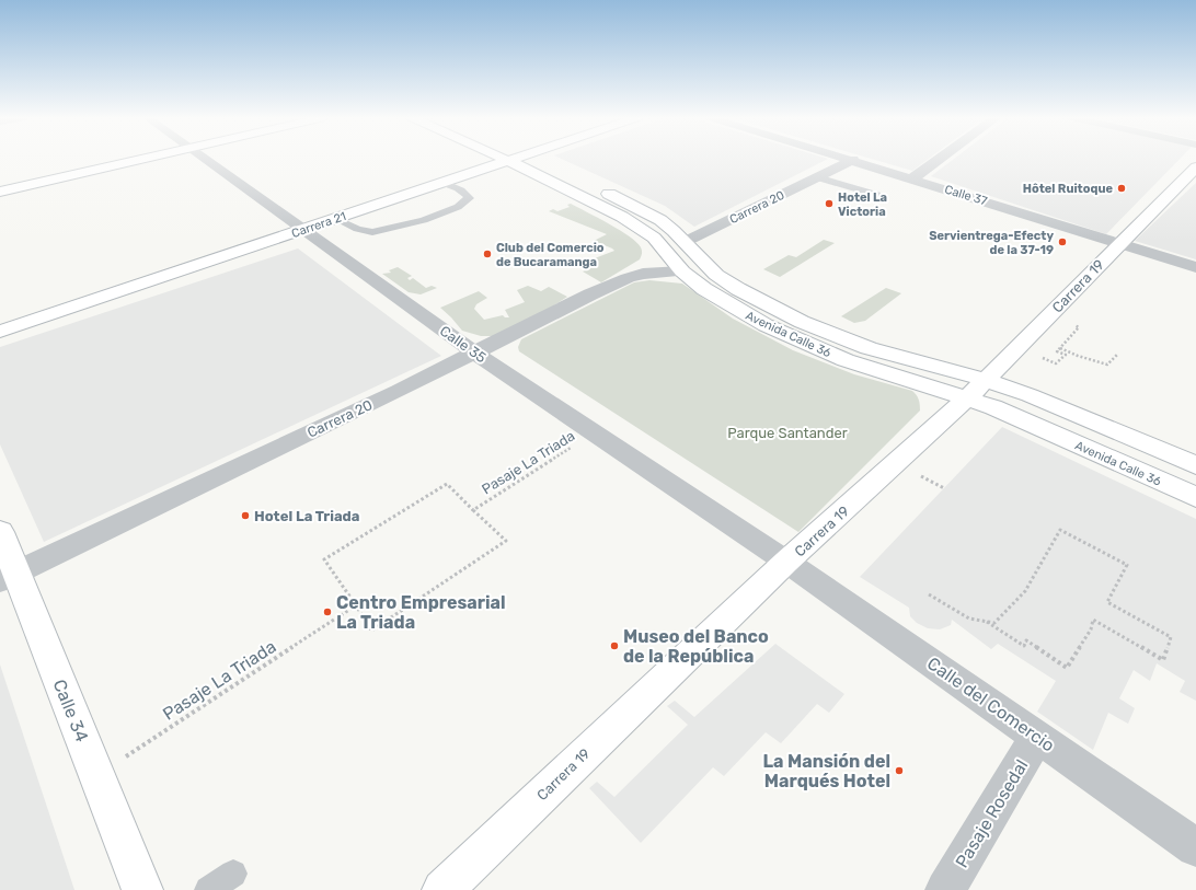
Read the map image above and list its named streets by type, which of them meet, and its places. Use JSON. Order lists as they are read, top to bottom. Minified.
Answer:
{"streets":{"street":["Calle 37","Carrera 20","Carrera 21","Carrera 19","Avenida Calle 36","Calle 35","Calle del Comercio","Calle 34","Pasaje Rosedal"],"path":["Pasaje La Triada"]},"crossings":[["Calle 37","Carrera 20"],["Calle 37","Carrera 19"],["Carrera 20","Avenida Calle 36"],["Carrera 20","Calle 35"],["Carrera 20","Calle 34"],["Carrera 21","Calle 35"],["Carrera 19","Avenida Calle 36"],["Carrera 19","Calle 35"],["Carrera 19","Calle del Comercio"],["Calle 35","Pasaje La Triada"],["Calle 35","Calle del Comercio"],["Pasaje La Triada","Calle 34"],["Calle del Comercio","Pasaje Rosedal"]],"parks":["Parque Santander"],"places":["Hôtel Ruitoque","Hotel La Victoria","Servientrega-Efecty de la 37-19","Club del Comercio de Bucaramanga","Hotel La Triada","Centro Empresarial La Triada","Museo del Banco de la República","La Mansión del Marqués Hotel"]}
